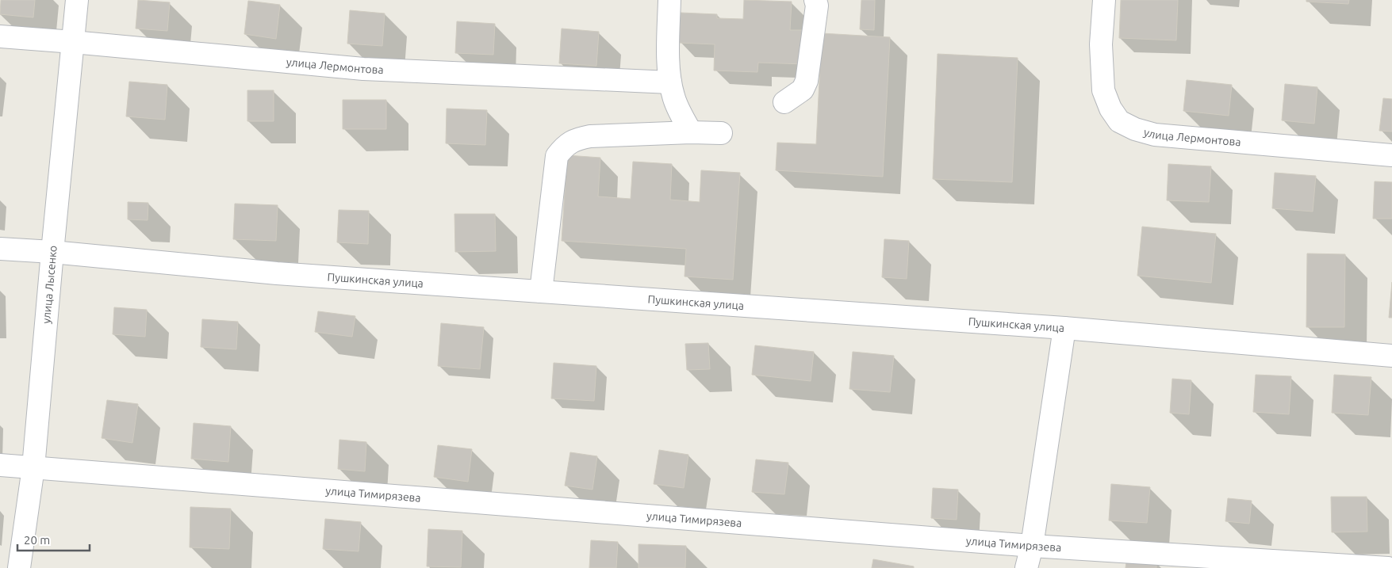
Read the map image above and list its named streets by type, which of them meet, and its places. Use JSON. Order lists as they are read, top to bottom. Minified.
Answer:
{"streets":{"street":["улица Лермонтова","Пушкинская улица","улица Лысенко","улица Тимирязева"]},"crossings":[["улица Лермонтова","улица Лысенко"],["Пушкинская улица","улица Лысенко"],["улица Лысенко","улица Тимирязева"]],"scale_bar":"20 m"}
